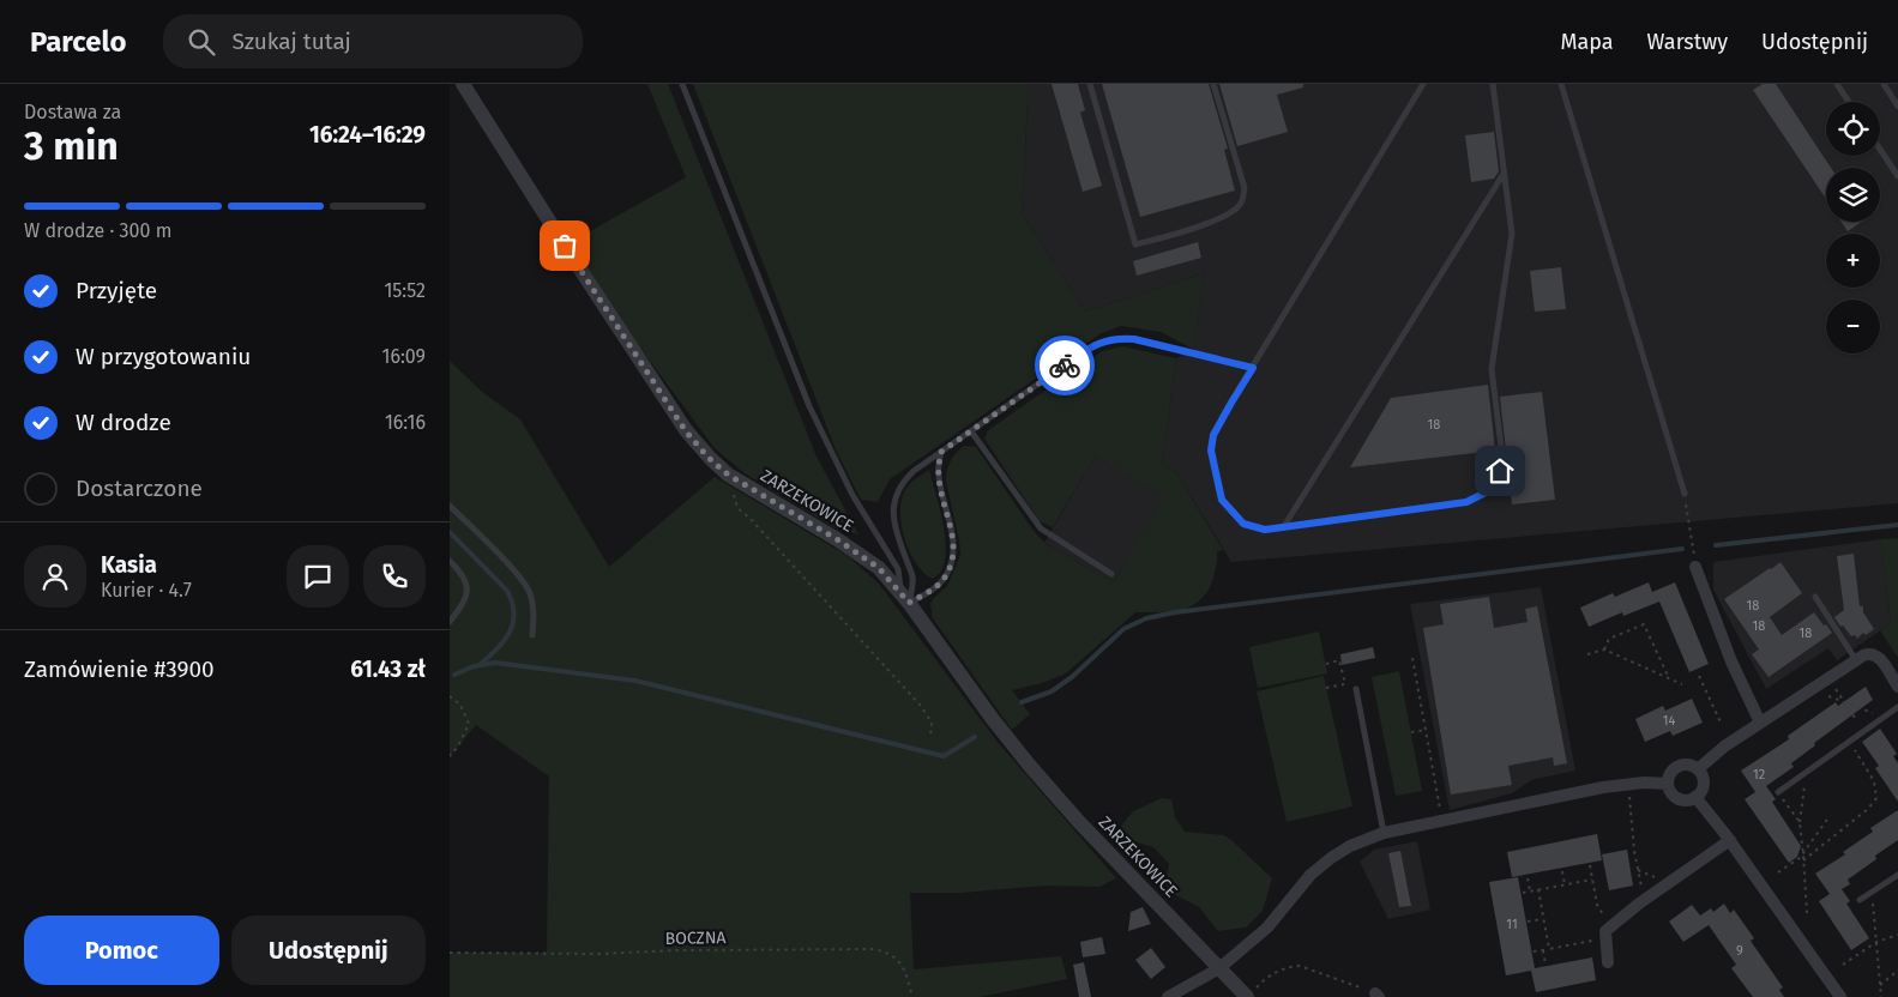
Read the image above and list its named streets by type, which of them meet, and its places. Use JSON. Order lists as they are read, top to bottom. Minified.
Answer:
{"streets":{"street":["ZARZEKOWICE"],"path":["BOCZNA"]},"house_numbers":["18","18","18","18","14","12","11","9"],"page":{"header":"Parcelo","search":"Szukaj tutaj","nav":["Mapa","Warstwy","Udostępnij"],"heading":["3 min","Dostawa za","16:24–16:29"],"panel":["Kasia","Kurier · 4.7","Zamówienie #3900","61.43 zł"],"map_buttons":["+","−"],"bar":"W drodze · 300 m","list":[["Przyjęte","15:52"],["W przygotowaniu","16:09"],["W drodze","16:16"],"Dostarczone"],"buttons":["Pomoc","Udostępnij"]}}
